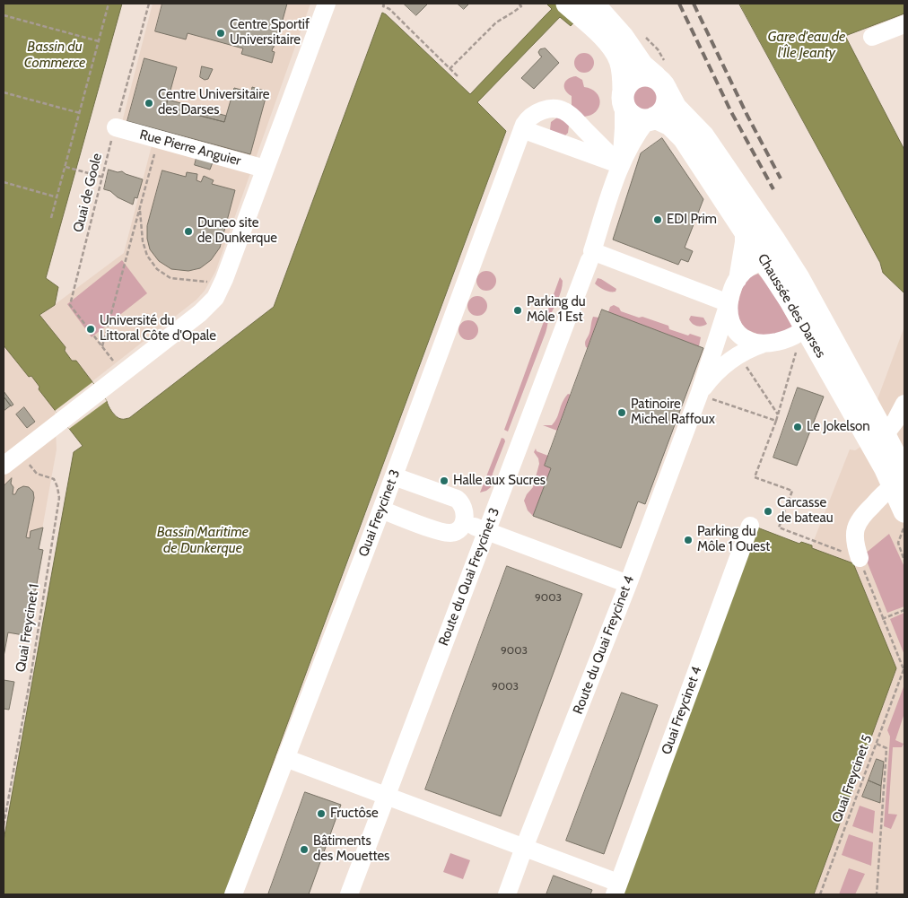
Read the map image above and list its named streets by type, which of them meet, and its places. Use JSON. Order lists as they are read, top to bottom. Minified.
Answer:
{"streets":{"main road":["Chaussée des Darses"],"street":["Rue Pierre Anguier","Quai Freycinet 3","Route du Quai Freycinet 3","Route du Quai Freycinet 4","Quai Freycinet 4"],"path":["Quai de Goole","Quai Freycinet 1","Quai Freycinet 5"]},"crossings":[["Rue Pierre Anguier","Quai de Goole"],["Chaussée des Darses","Route du Quai Freycinet 3"],["Chaussée des Darses","Route du Quai Freycinet 4"]],"water":["Gare d'eau de l'Île Jeanty","Bassin du Commerce","Bassin Maritime de Dunkerque"],"places":["Centre Sportif Universitaire","Centre Universitaire des Darses","EDI Prim","Duneo site de Dunkerque","Parking du Môle 1 Est","Université du Littoral Côte d'Opale","Patinoire Michel Raffoux","Le Jokelson","Halle aux Sucres","Carcasse de bateau","Parking du Môle 1 Ouest","Fructôse","Bâtiments des Mouettes"],"house_numbers":["9003","9003","9003"]}
